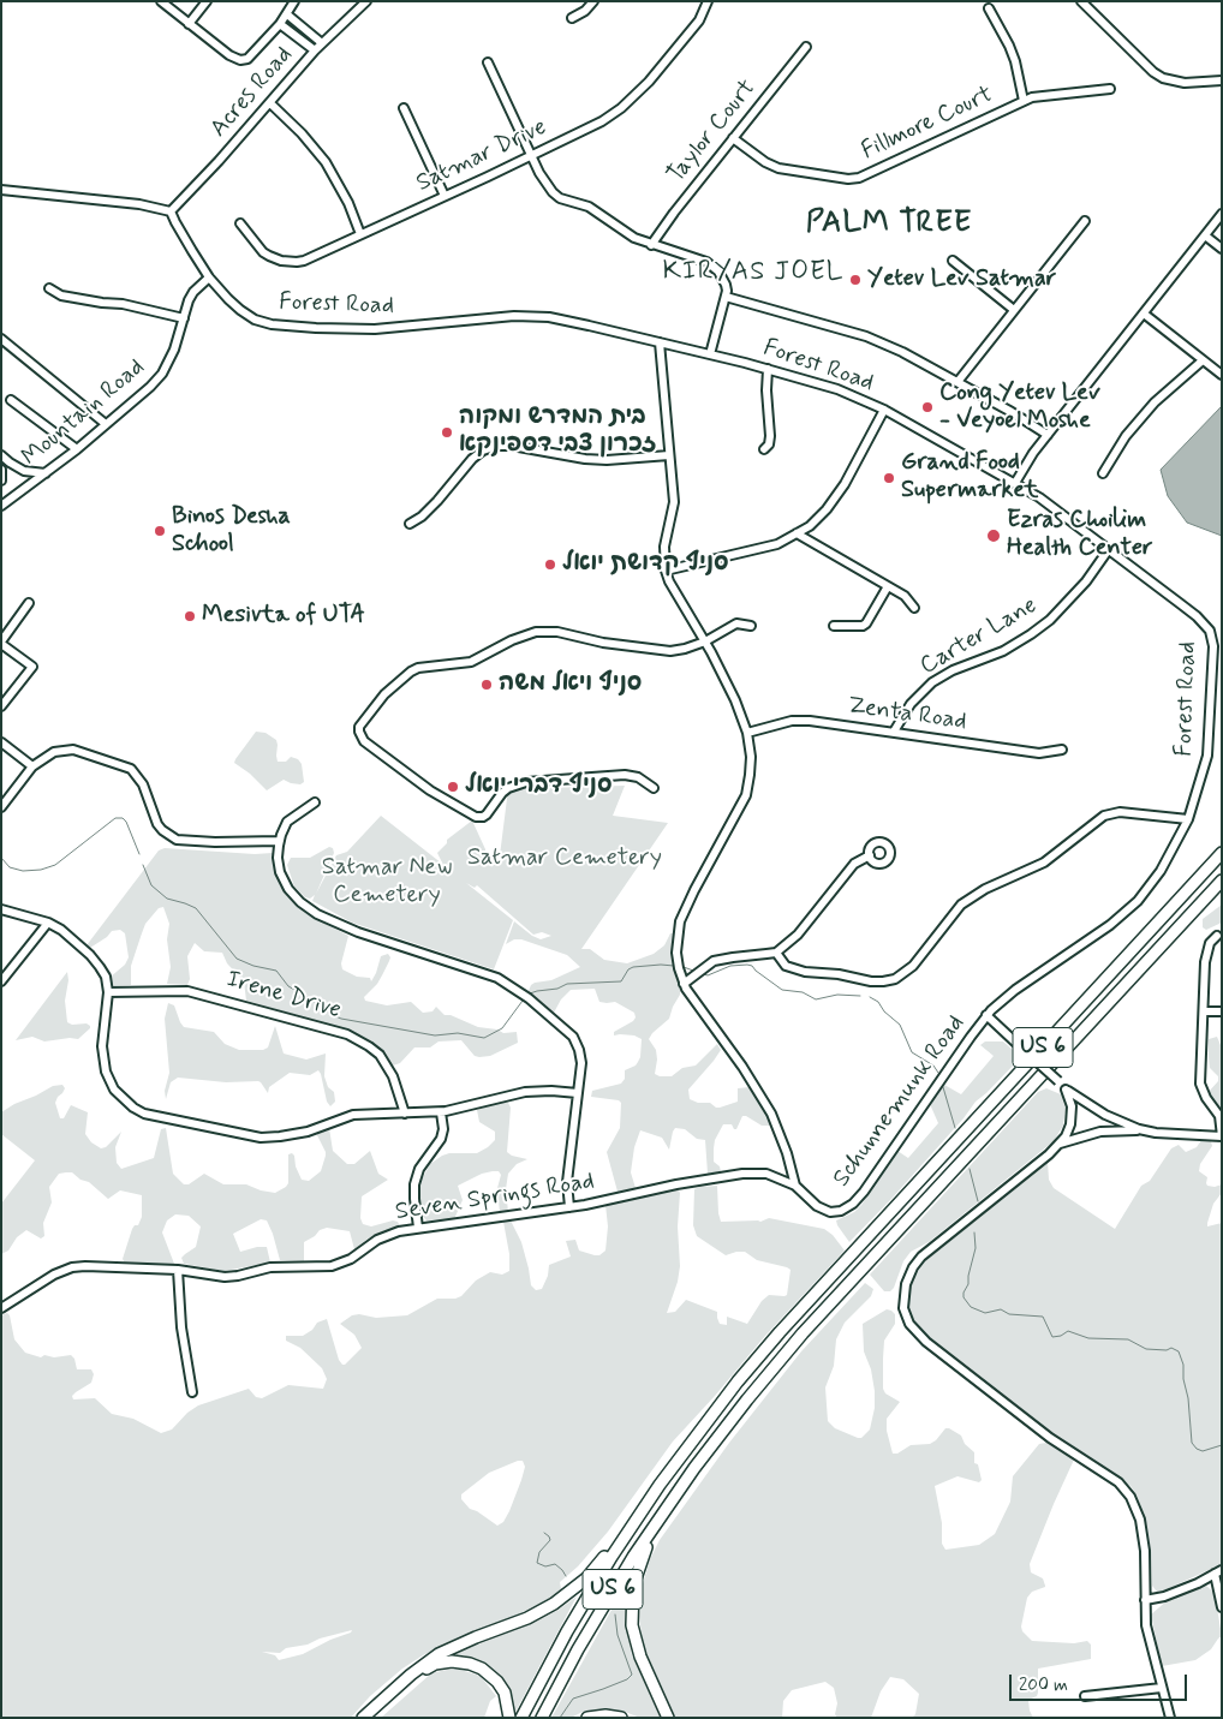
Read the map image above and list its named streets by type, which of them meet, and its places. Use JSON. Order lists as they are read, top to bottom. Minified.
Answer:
{"streets":{"highway":["US 6"],"street":["Acres Road","Fillmore Court","Taylor Court","Satmar Drive","Forest Road","Mountain Road","Carter Lane","Zenta Road","Irene Drive","Schunnemunk Road","Seven Springs Road"]},"crossings":[["Acres Road","Forest Road"],["Fillmore Court","Taylor Court"],["Forest Road","Mountain Road"],["Forest Road","Carter Lane"],["Forest Road","Schunnemunk Road"],["Carter Lane","Zenta Road"],["Zenta Road","Schunnemunk Road"],["Schunnemunk Road","Seven Springs Road"]],"districts":["PALM TREE","KIRYAS JOEL"],"parks":["Satmar Cemetery","Satmar New Cemetery"],"places":["Yetev Lev Satmar","Cong Yetev Lev - Veyoel Moshe","בית המדרש ומקוה זכרון צבי דספינקא","Grand Food Supermarket","Binos Desha School","Ezras Choilim Health Center","סניף קדושת יואל","Mesivta of UTA","סניף ויאל משה","סניף דברי יואל"],"scale_bar":"200 m"}
